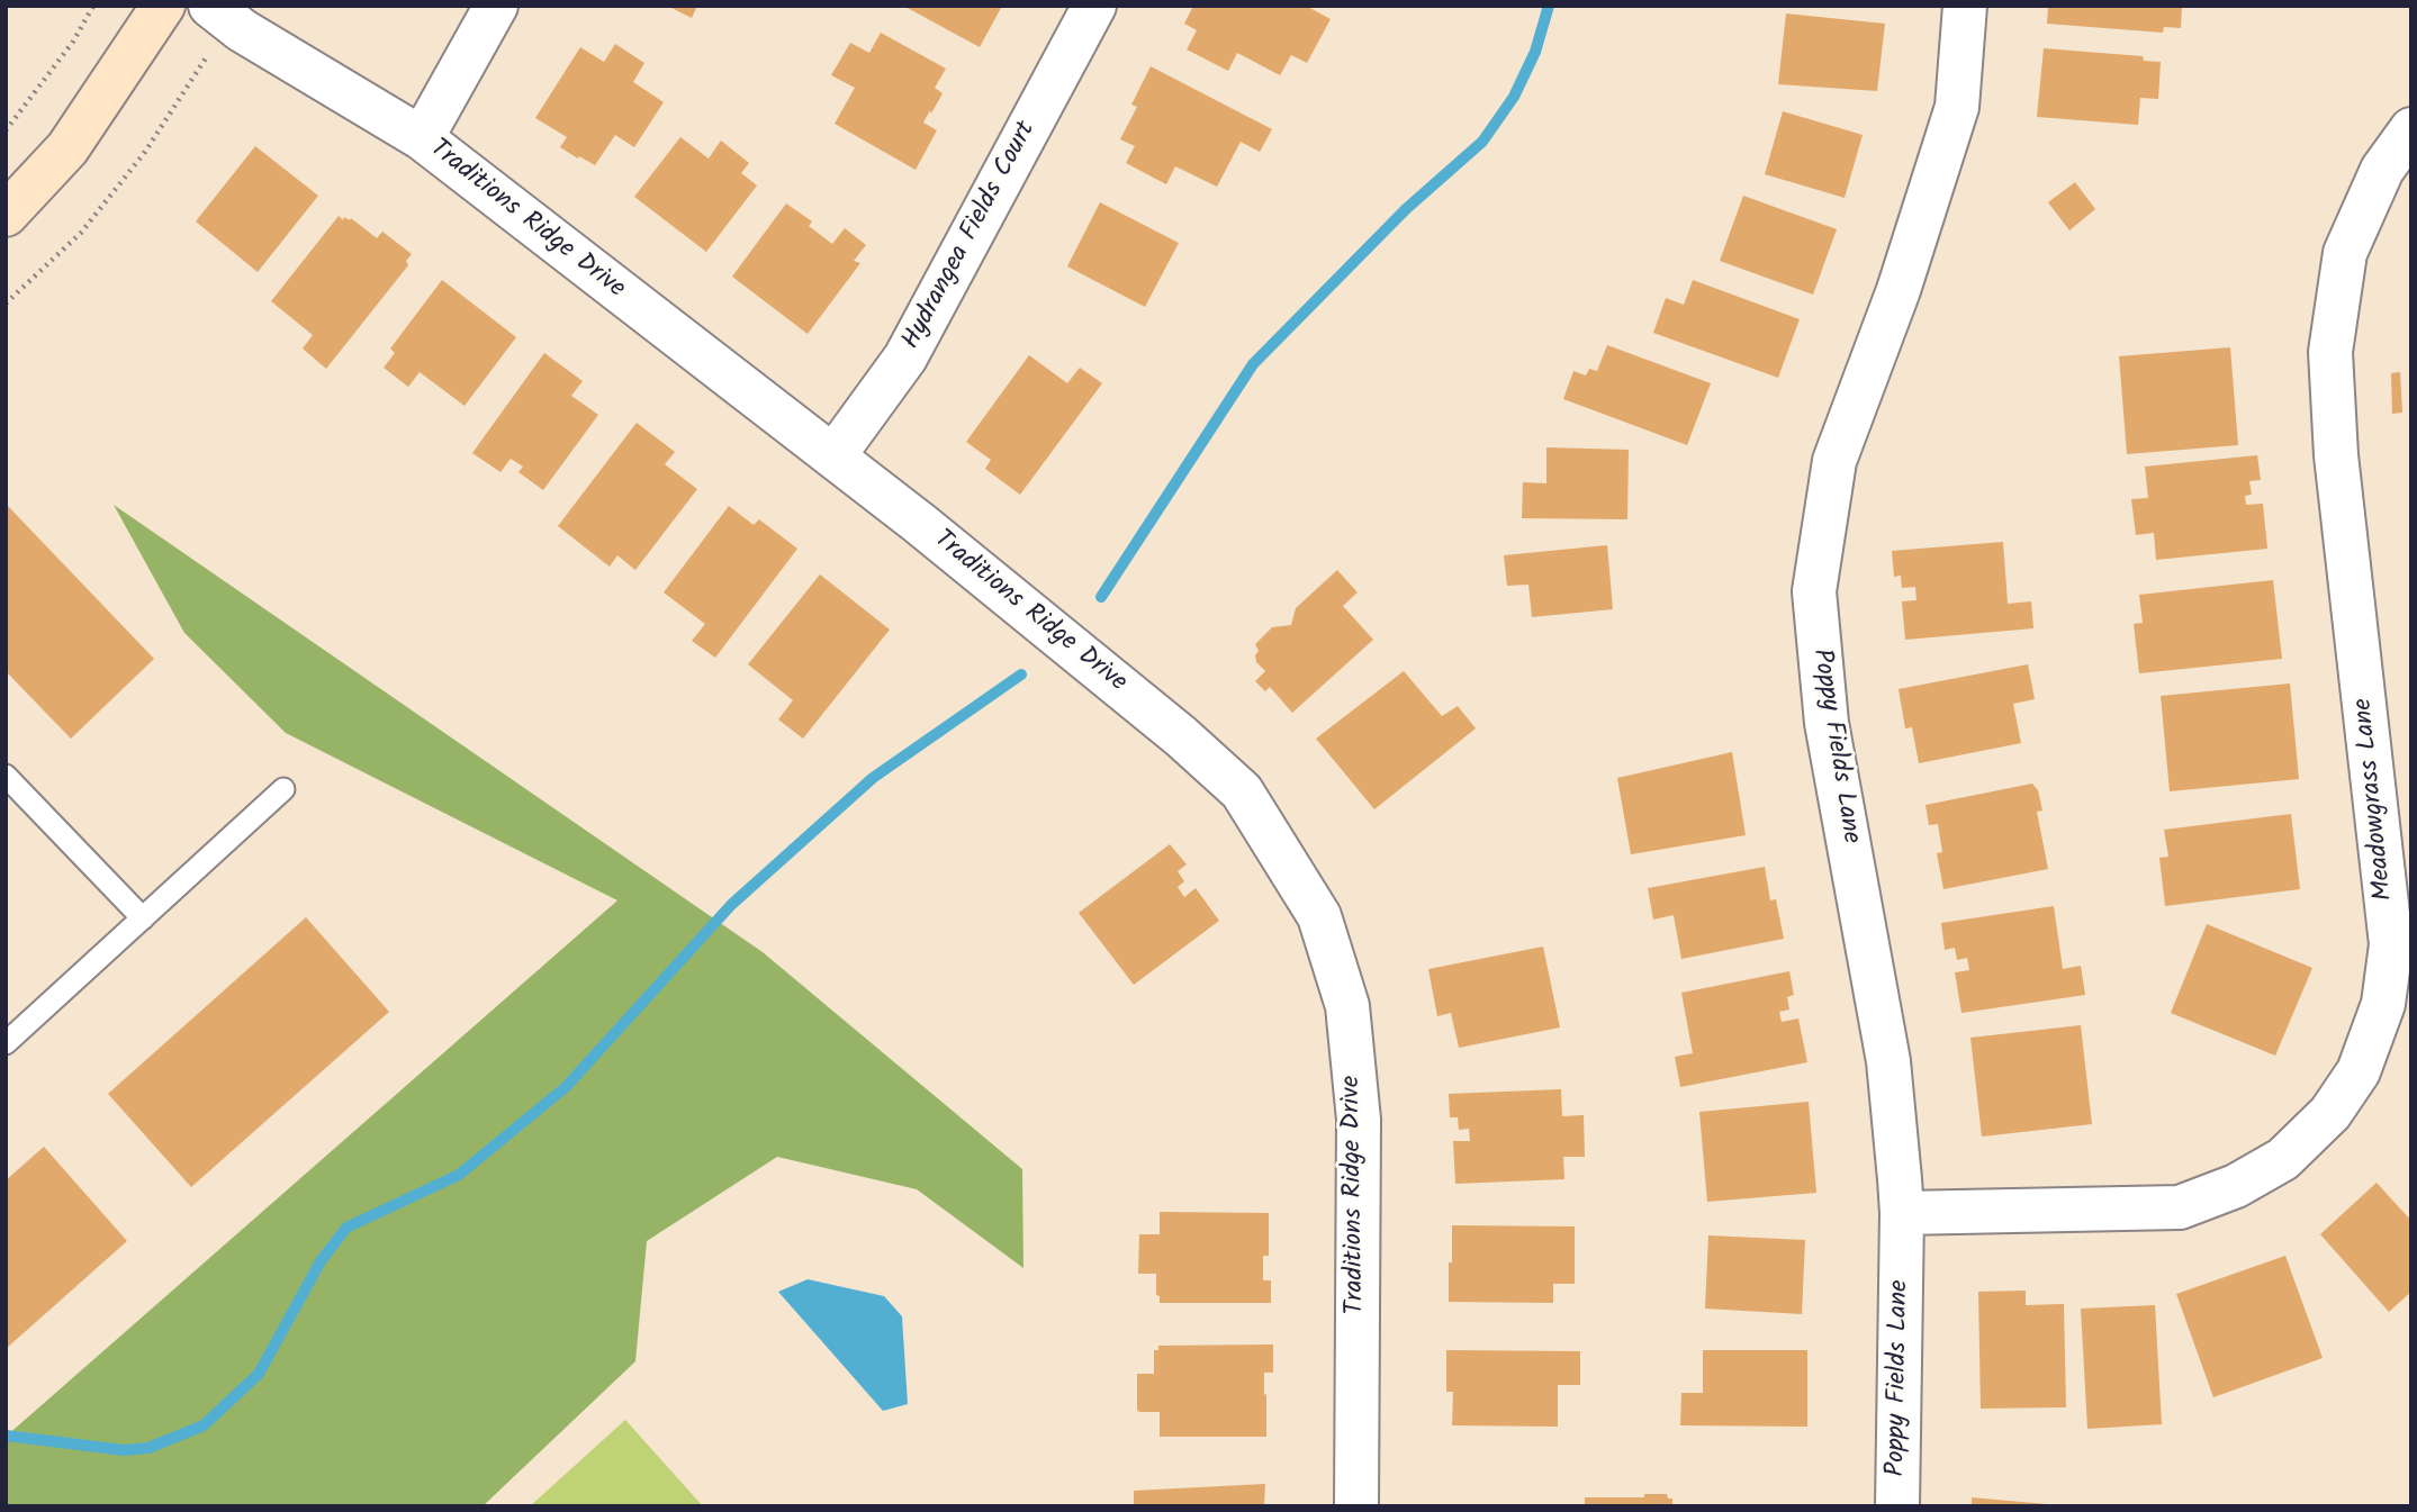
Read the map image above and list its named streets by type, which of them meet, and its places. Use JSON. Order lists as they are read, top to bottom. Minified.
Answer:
{"streets":{"street":["Traditions Ridge Drive","Hydrangea Fields Court","Poppy Fields Lane","Meadowgrass Lane"]},"crossings":[["Traditions Ridge Drive","Hydrangea Fields Court"],["Poppy Fields Lane","Meadowgrass Lane"]]}
